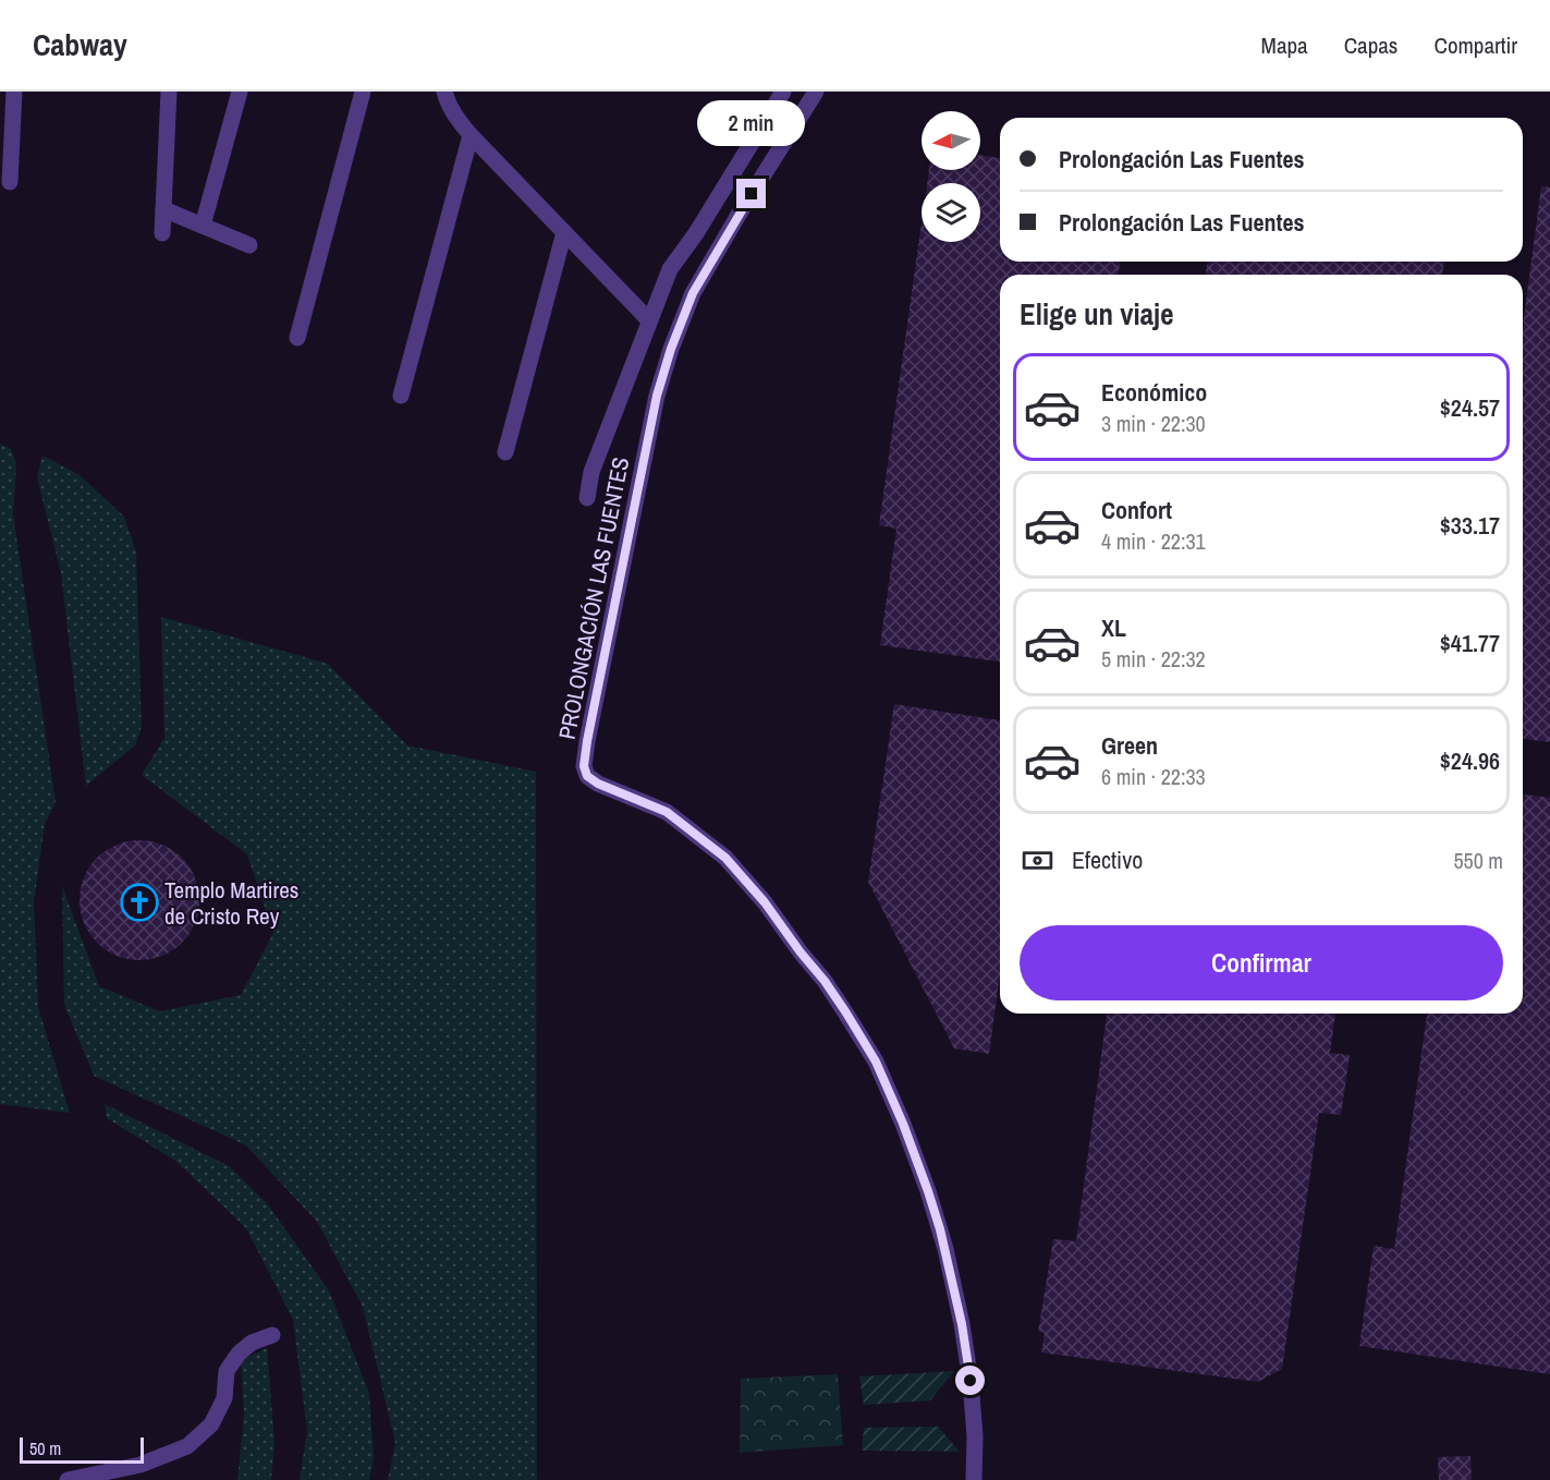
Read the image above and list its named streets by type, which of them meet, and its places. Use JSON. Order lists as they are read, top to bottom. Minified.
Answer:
{"streets":{"street":["PROLONGACIÓN LAS FUENTES"]},"places":{"church":["Templo Martires de Cristo Rey"]},"scale_bar":"50 m","north":"left","page":{"header":"Cabway","nav":["Mapa","Capas","Compartir"],"bubble":"2 min","banner":["Prolongación Las Fuentes","Prolongación Las Fuentes"],"heading":"Elige un viaje","list":[{"name":"Económico","note":"3 min · 22:30","value":"$24.57"},{"name":"Confort","note":"4 min · 22:31","value":"$33.17"},{"name":"XL","note":"5 min · 22:32","value":"$41.77"},{"name":"Green","note":"6 min · 22:33","value":"$24.96"}],"pay":["Efectivo","550 m"],"buttons":"Confirmar","scale":"50 m"}}
